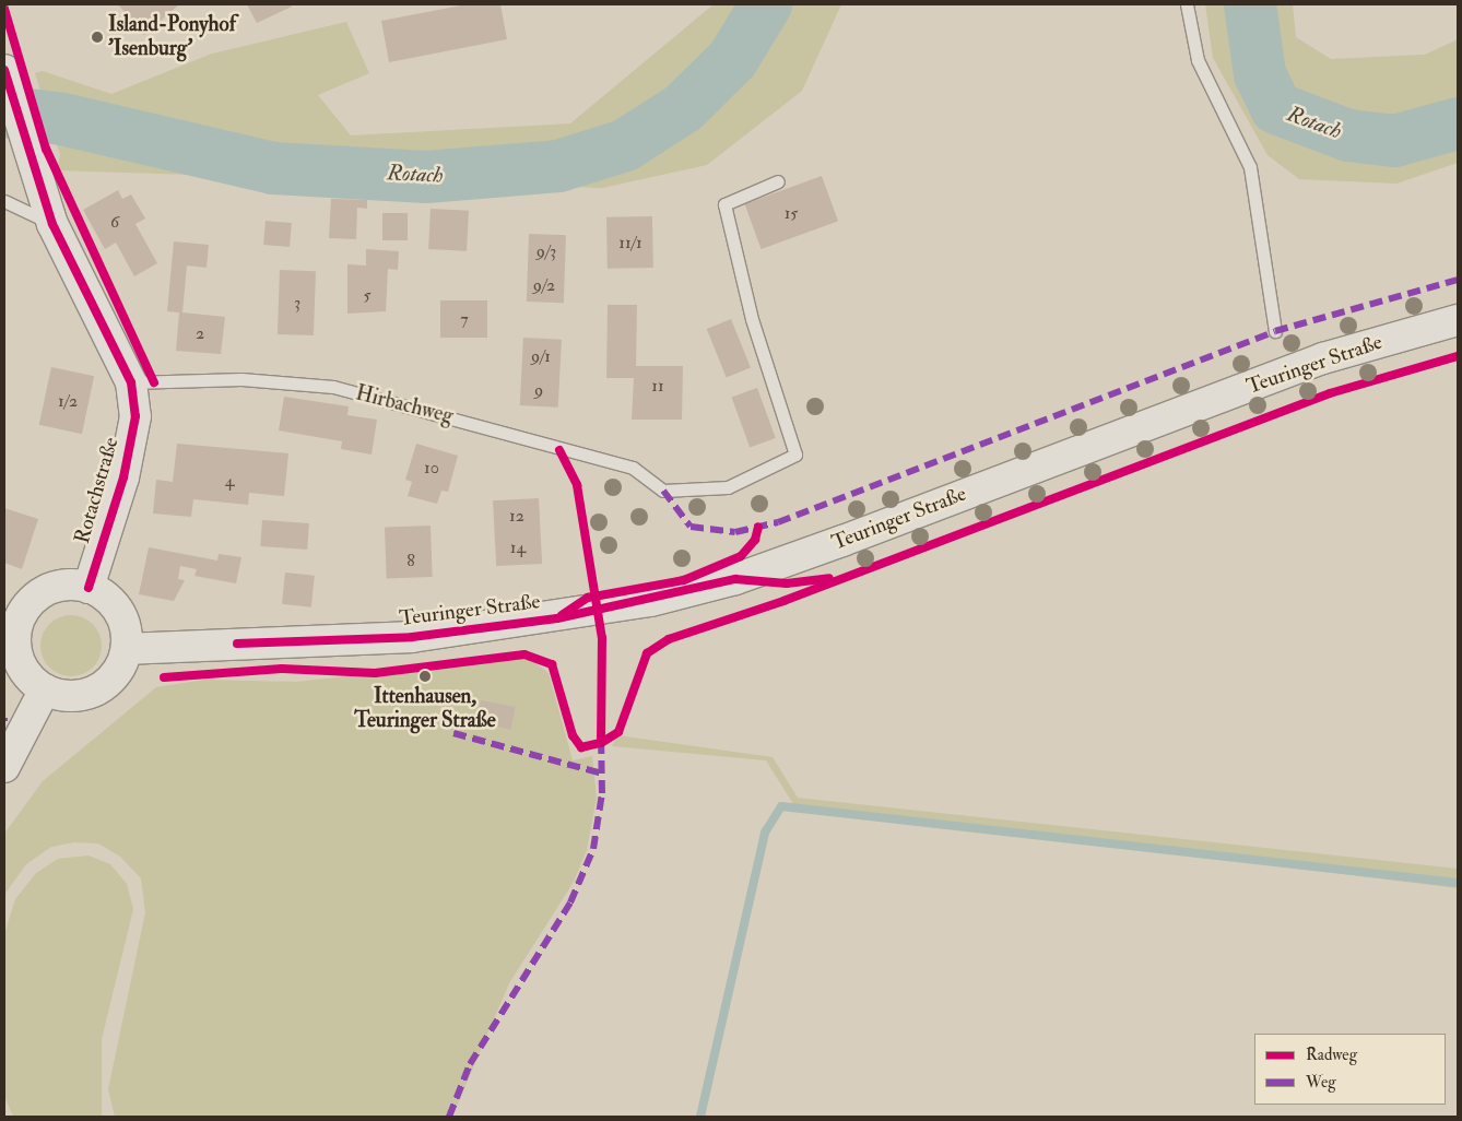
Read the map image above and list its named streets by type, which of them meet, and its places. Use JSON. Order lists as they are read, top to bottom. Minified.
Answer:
{"streets":{"street":["Teuringer Straße","Rotachstraße"],"lane":["Hirbachweg"]},"crossings":[["Teuringer Straße","Rotachstraße"],["Hirbachweg","Rotachstraße"]],"water":["Rotach"],"places":["Island-Ponyhof 'Isenburg'","Ittenhausen, Teuringer Straße"],"house_numbers":["15","6","11/1","9/3","9/2","5","3","7","2","9/1","11","9","1/2","10","4","12","14","8"],"legend":["Radweg","Weg"]}
